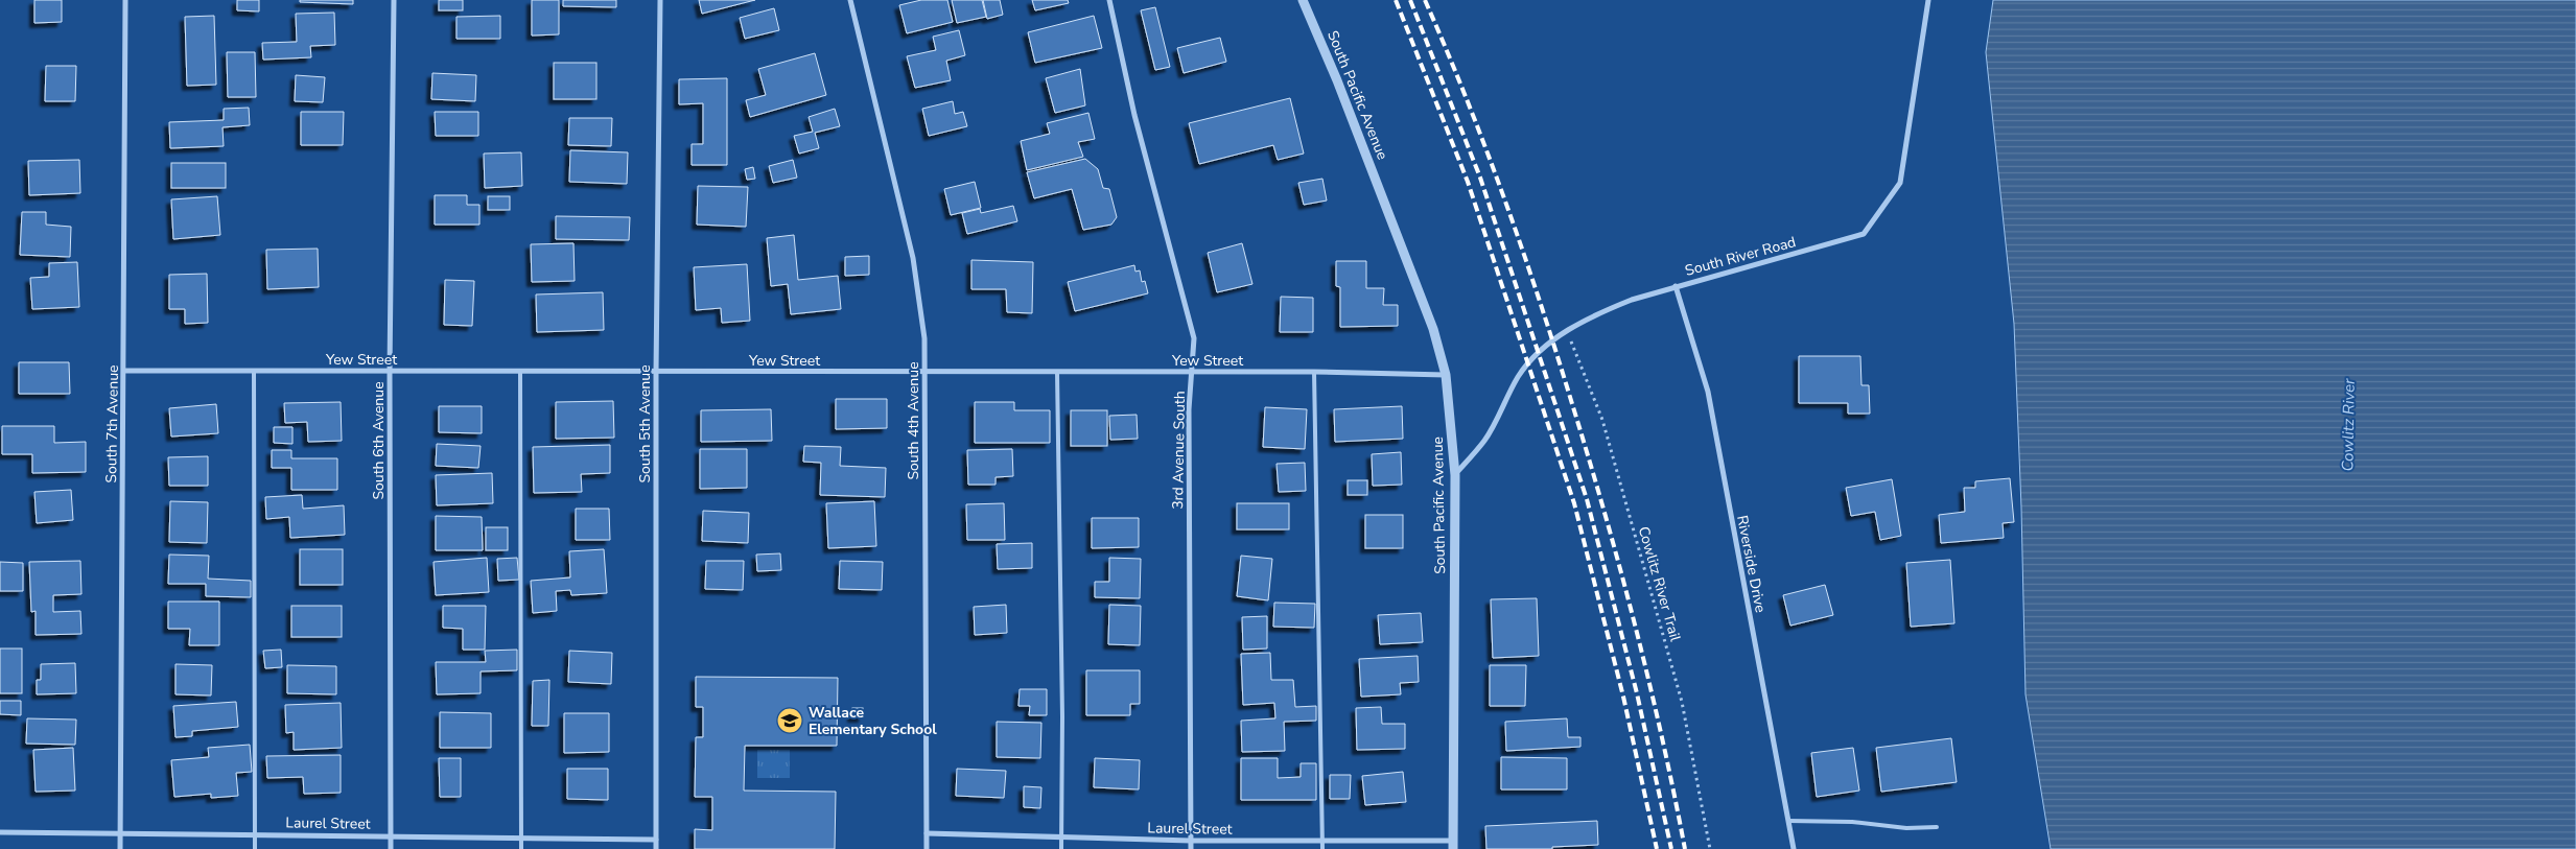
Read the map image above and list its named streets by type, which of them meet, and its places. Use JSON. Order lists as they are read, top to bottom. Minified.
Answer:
{"streets":{"street":["South Pacific Avenue","South River Road","Yew Street","South 4th Avenue","South 7th Avenue","South 5th Avenue","South 6th Avenue","3rd Avenue South","Riverside Drive","Laurel Street"],"path":["Cowlitz River Trail"]},"crossings":[["South Pacific Avenue","South River Road"],["South Pacific Avenue","Yew Street"],["South Pacific Avenue","Laurel Street"],["South River Road","Riverside Drive"],["South River Road","Cowlitz River Trail"],["Yew Street","South 4th Avenue"],["Yew Street","South 7th Avenue"],["Yew Street","South 5th Avenue"],["Yew Street","South 6th Avenue"],["Yew Street","3rd Avenue South"],["South 4th Avenue","Laurel Street"],["South 7th Avenue","Laurel Street"],["South 5th Avenue","Laurel Street"],["South 6th Avenue","Laurel Street"],["3rd Avenue South","Laurel Street"]],"water":["Cowlitz River"],"places":{"school or university":["Wallace Elementary School"]}}
